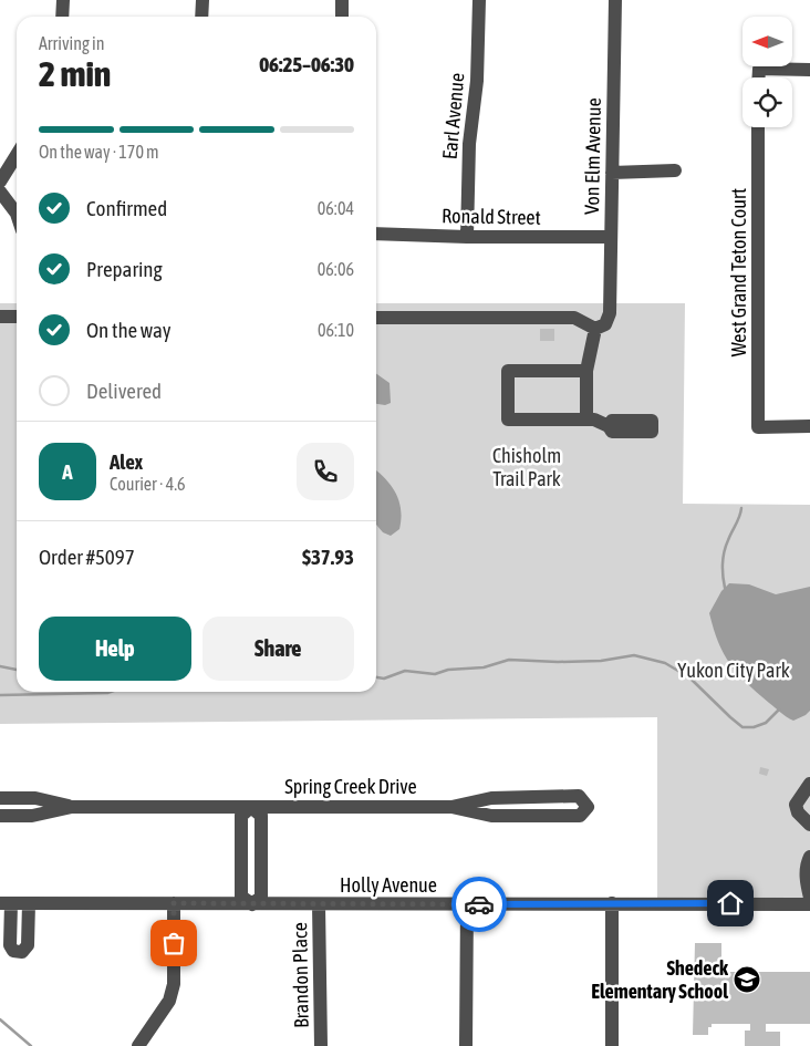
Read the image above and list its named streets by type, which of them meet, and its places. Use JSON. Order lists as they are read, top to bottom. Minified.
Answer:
{"streets":{"street":["Earl Avenue","Von Elm Avenue","Ronald Street","West Grand Teton Court","Spring Creek Drive","Holly Avenue","Brandon Place"]},"crossings":[["Earl Avenue","Ronald Street"],["Von Elm Avenue","Ronald Street"],["Spring Creek Drive","Holly Avenue"],["Holly Avenue","Brandon Place"]],"parks":["Chisholm Trail Park","Yukon City Park"],"places":{"school or university":["Shedeck Elementary School"]},"north":"left","page":{"heading":["2 min","Arriving in","06:25–06:30"],"panel":["Alex","Courier · 4.6","Order #5097","$37.93"],"bar":"On the way · 170 m","list":[["Confirmed","06:04"],["Preparing","06:06"],["On the way","06:10"],"Delivered"],"round":"A","buttons":["Help","Share"]}}
